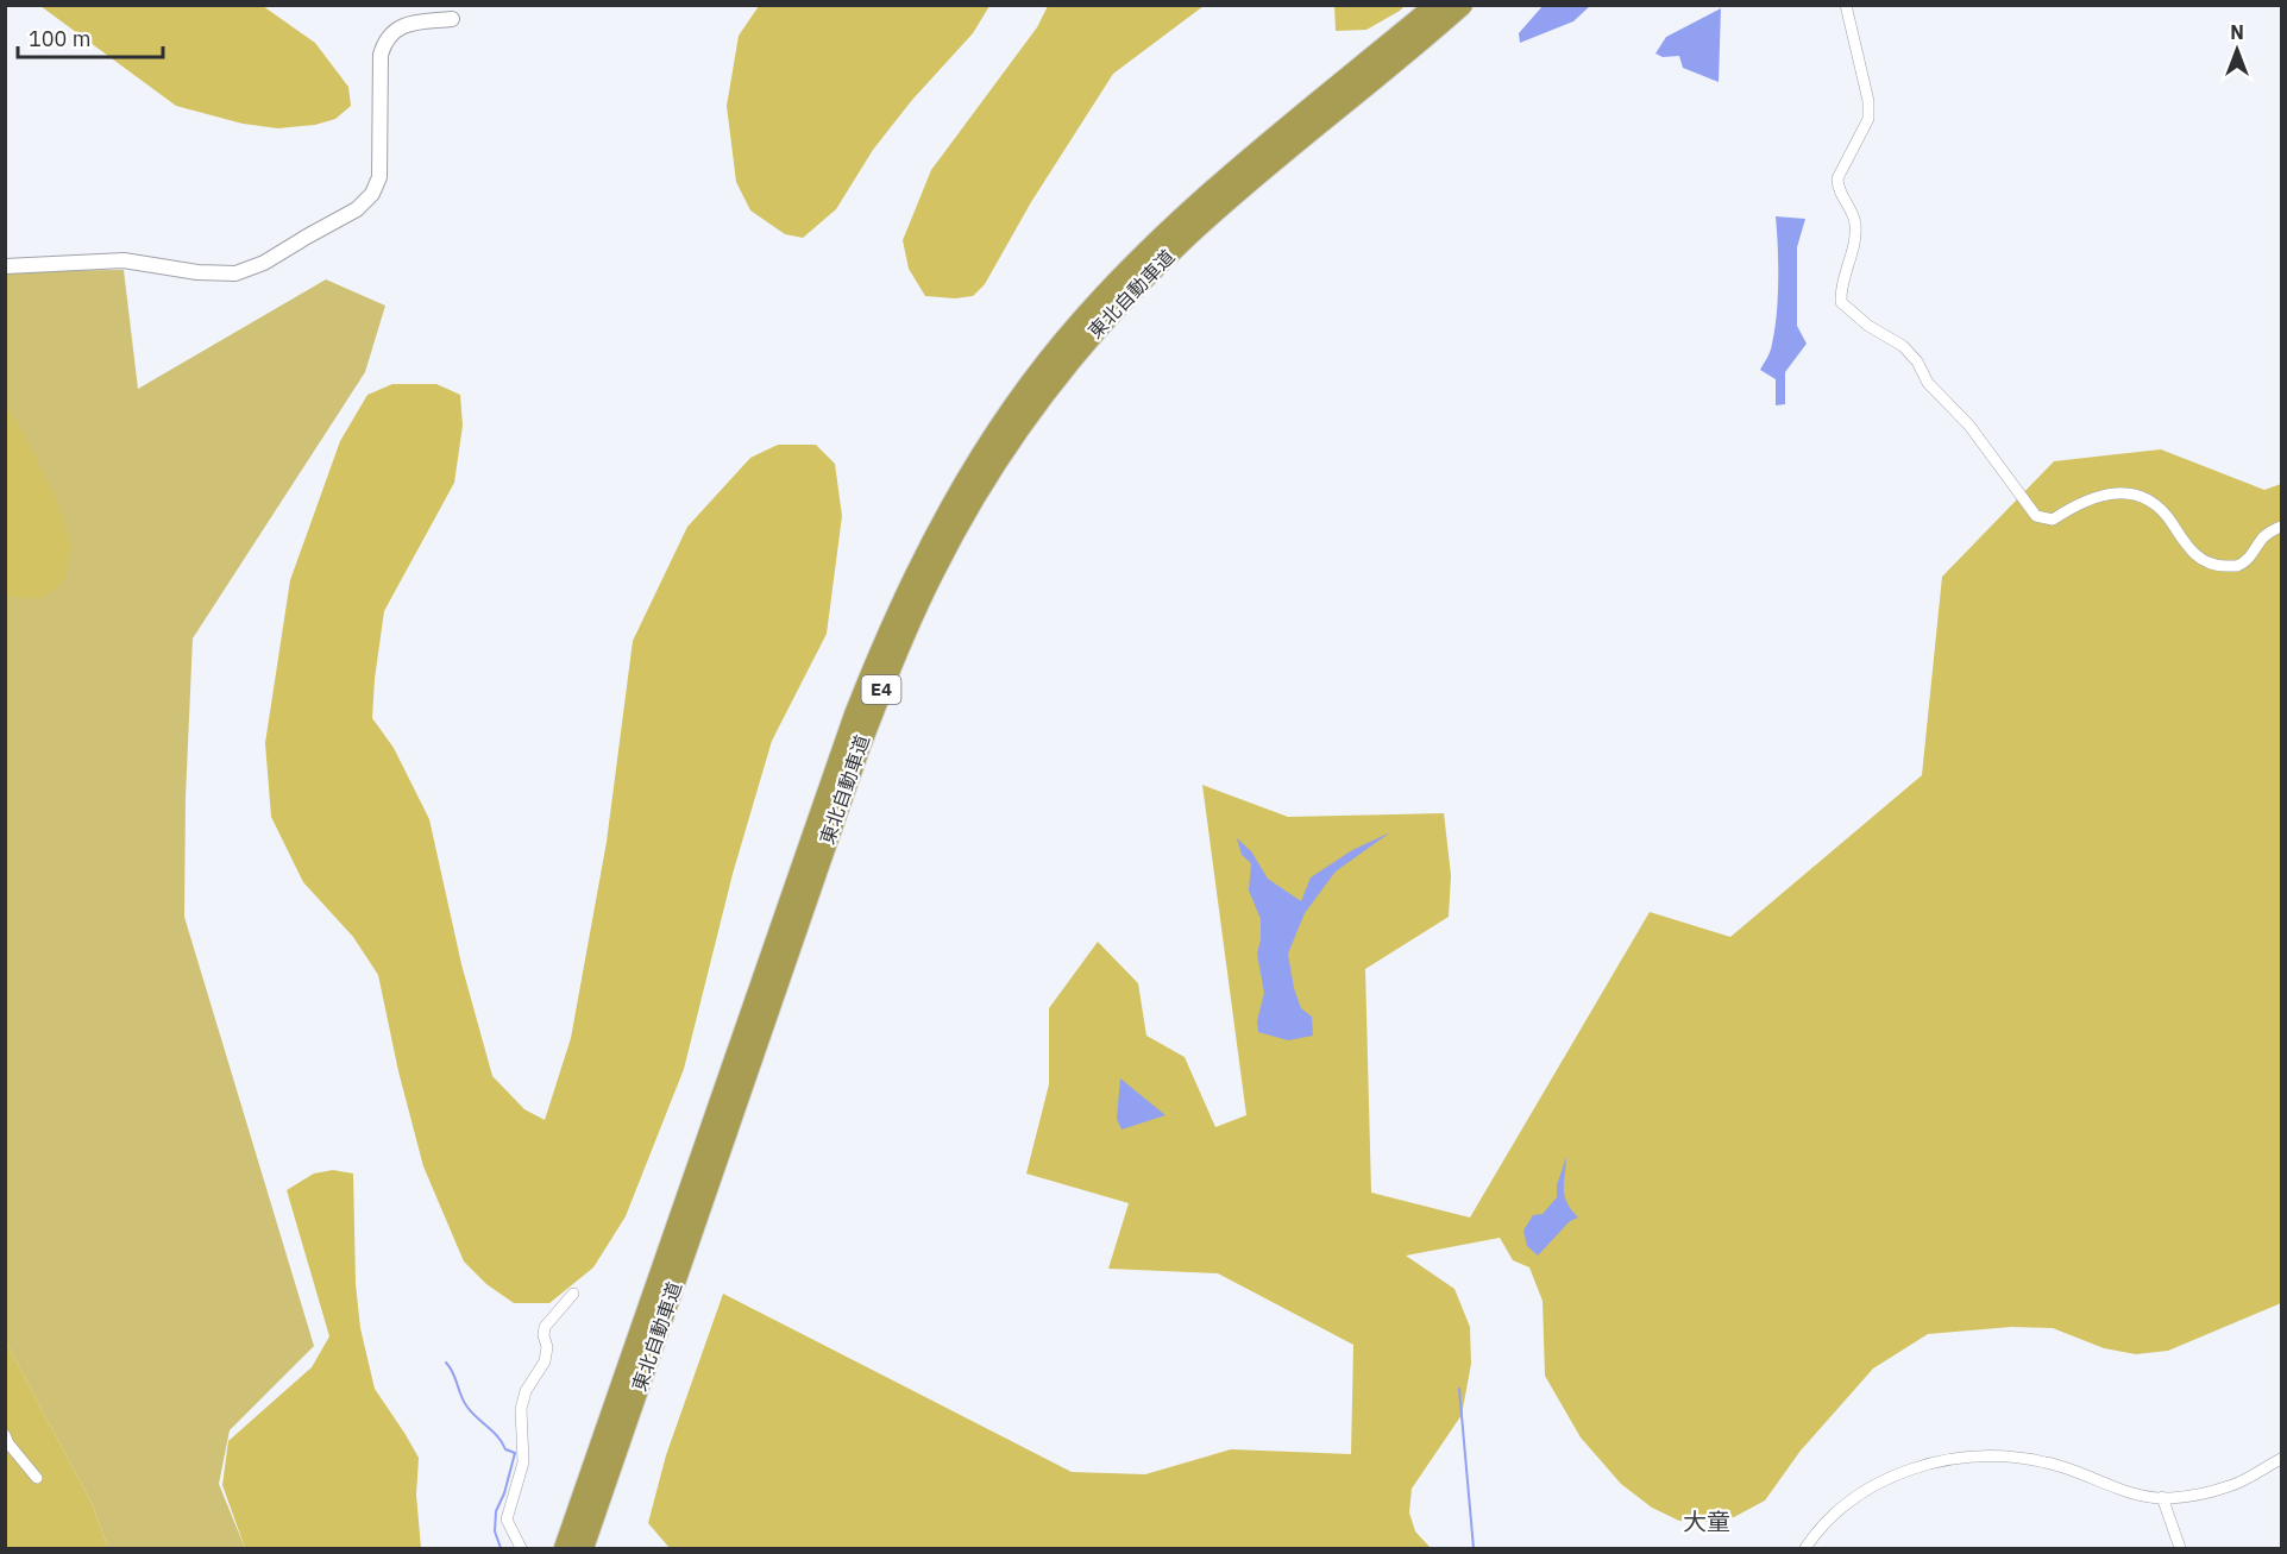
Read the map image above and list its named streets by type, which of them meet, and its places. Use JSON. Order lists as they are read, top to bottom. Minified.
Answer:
{"streets":{"highway":["東北自動車道","E4"]},"districts":["大童"],"scale_bar":"100 m","north":"top"}
